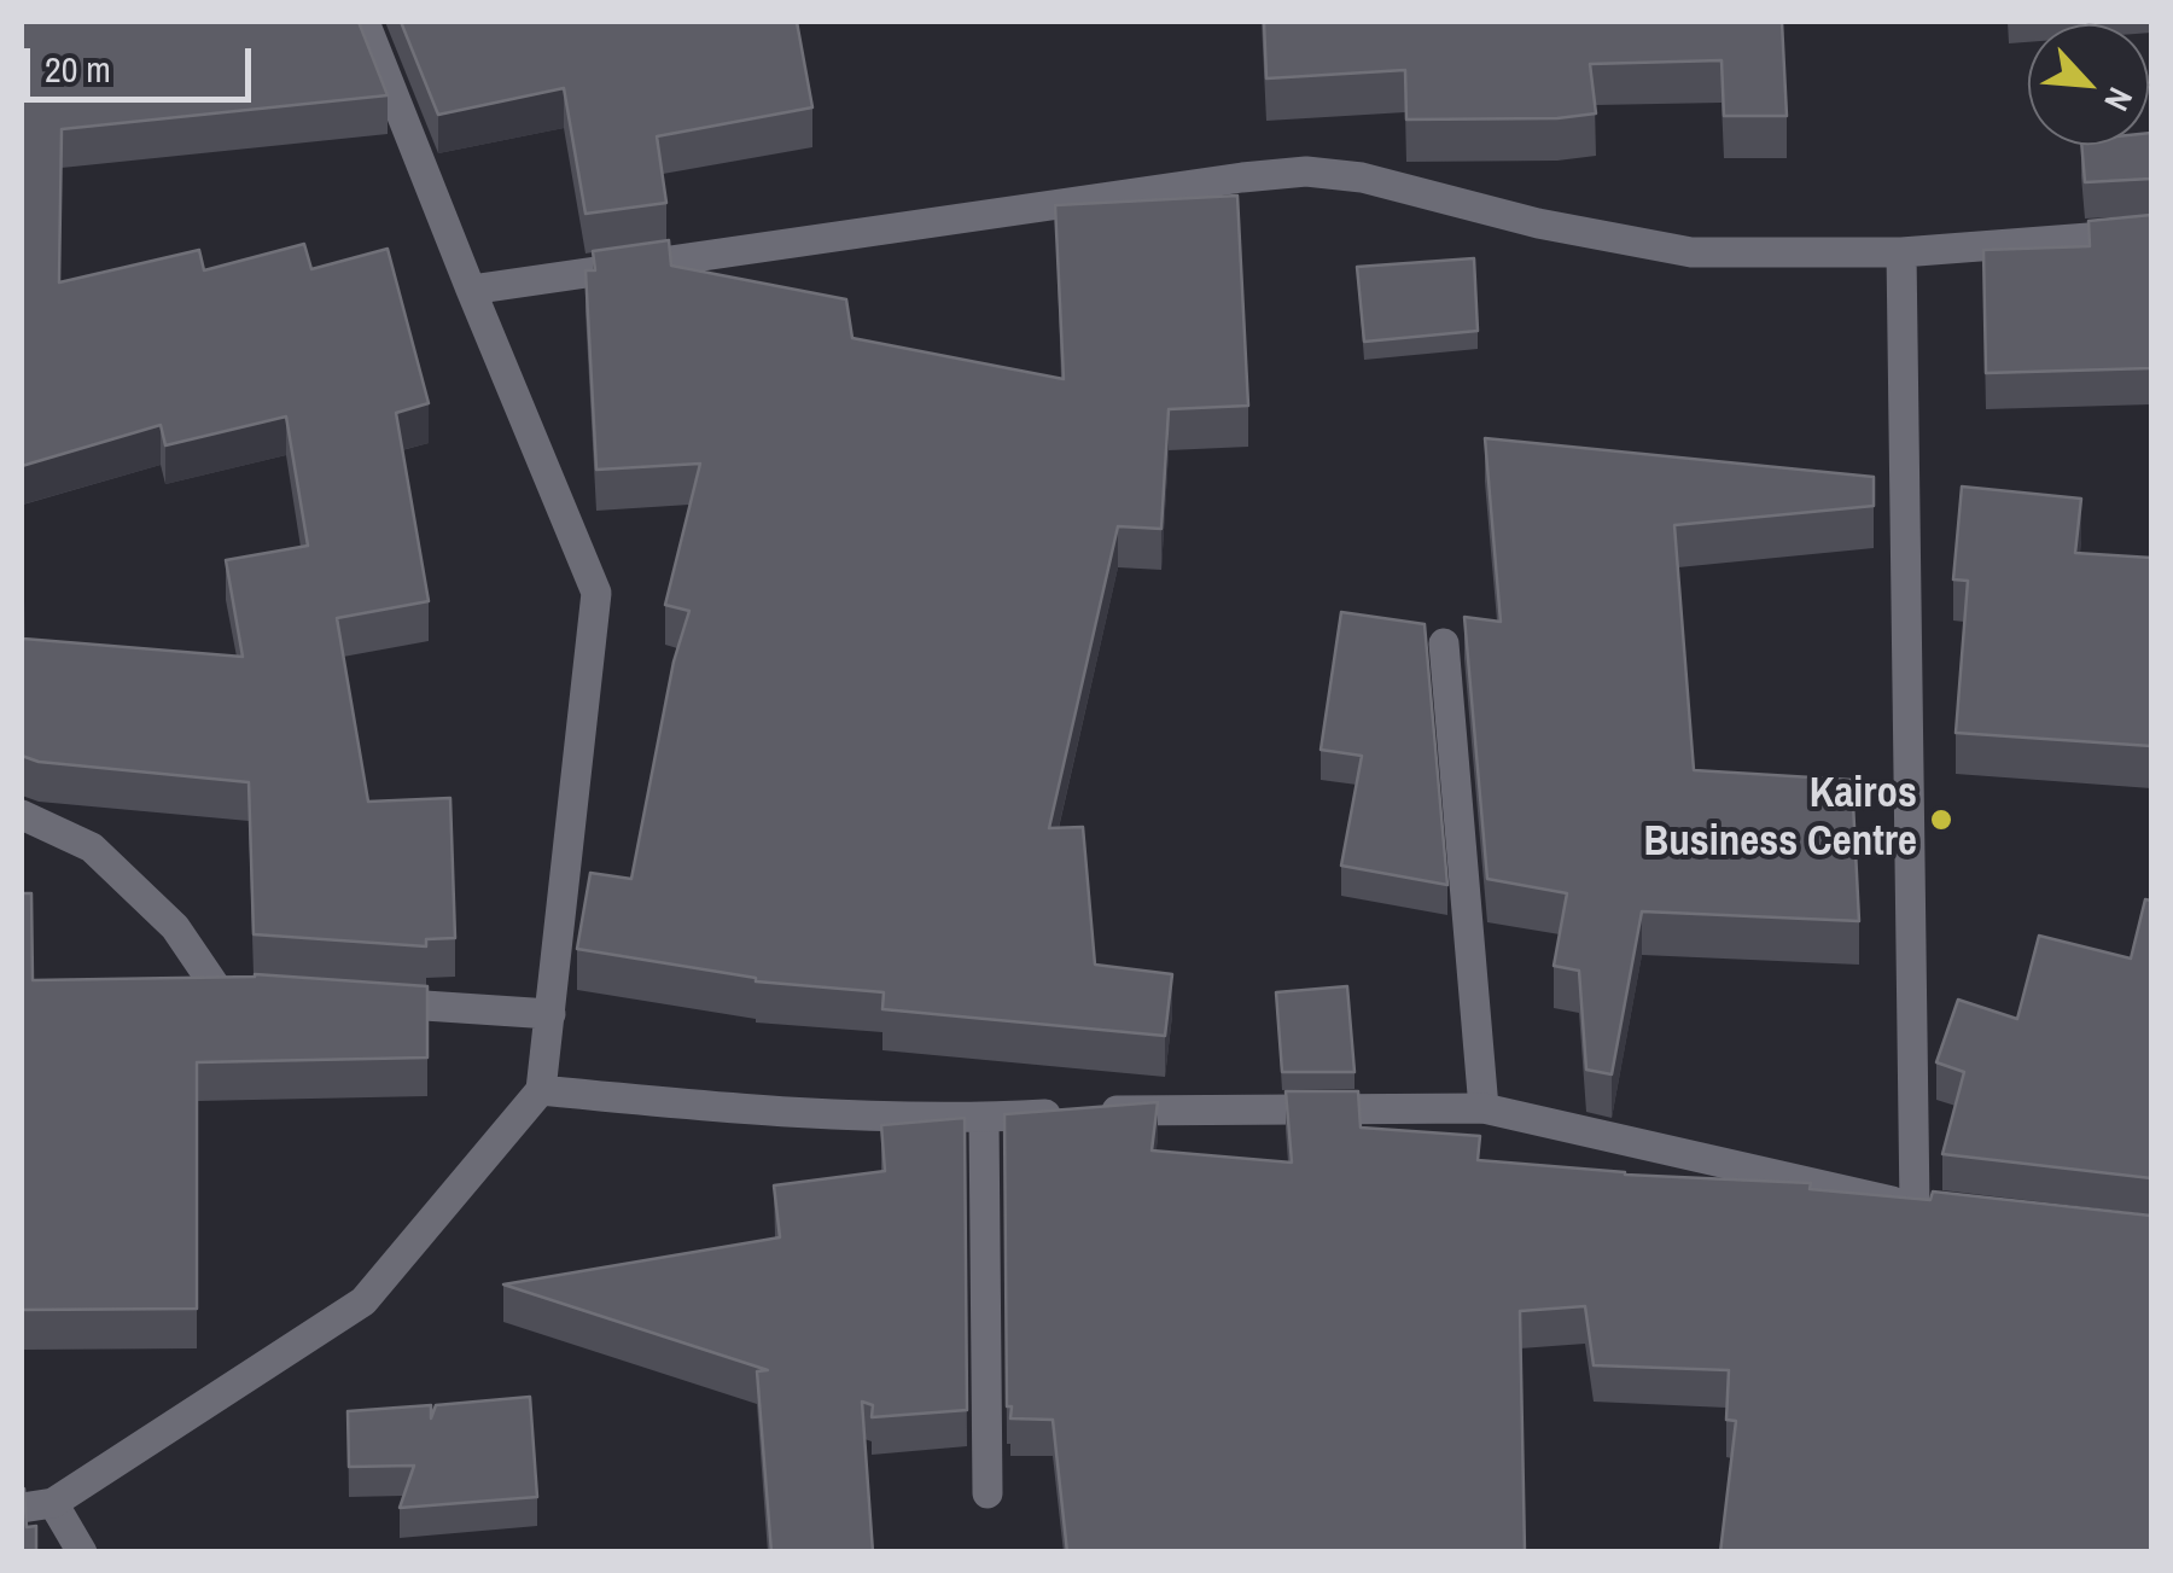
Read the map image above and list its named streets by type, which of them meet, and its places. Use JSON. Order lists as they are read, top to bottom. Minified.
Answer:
{"places":["Kairos Business Centre"],"scale_bar":"20 m","north":"bottom right"}
